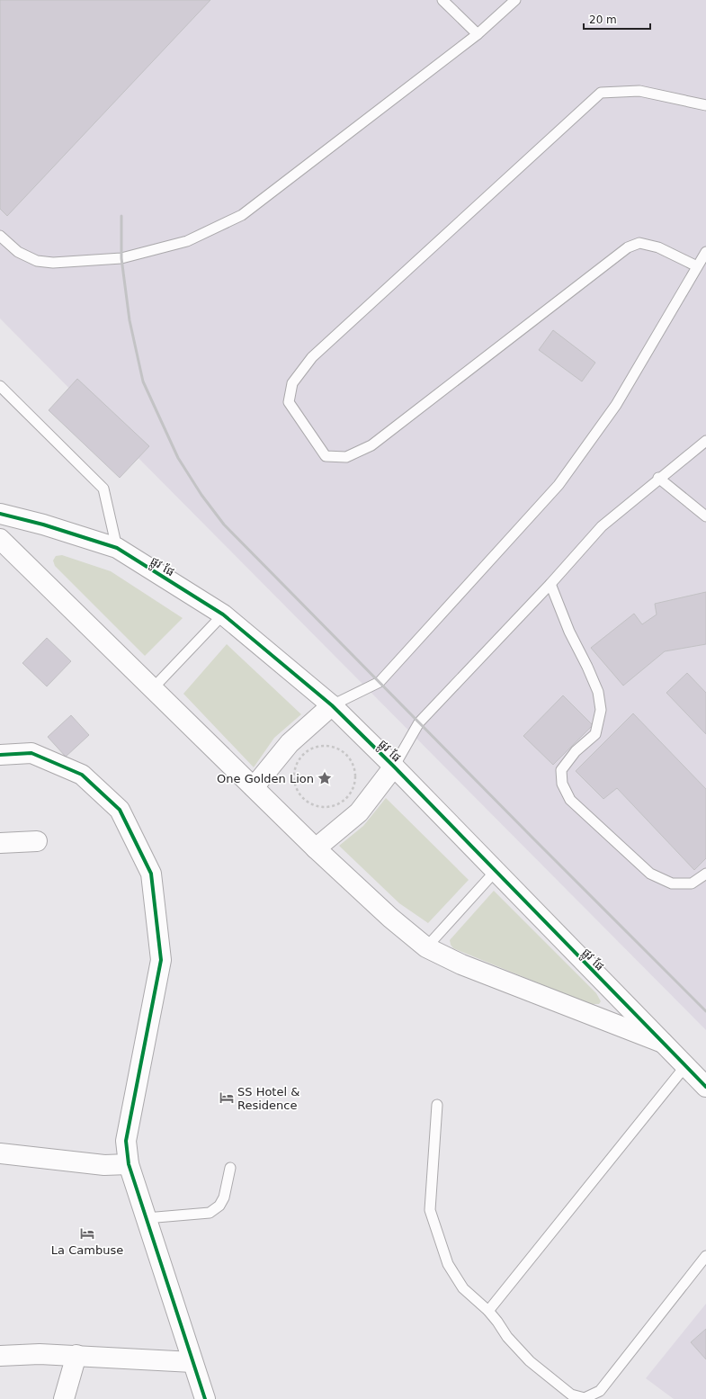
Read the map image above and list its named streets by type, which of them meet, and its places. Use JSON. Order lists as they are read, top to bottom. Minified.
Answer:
{"streets":{"street":["ផ្លូវ ផែ"]},"places":{"place":["One Golden Lion"],"hotel":["SS Hotel & Residence","La Cambuse"]},"scale_bar":"20 m"}
